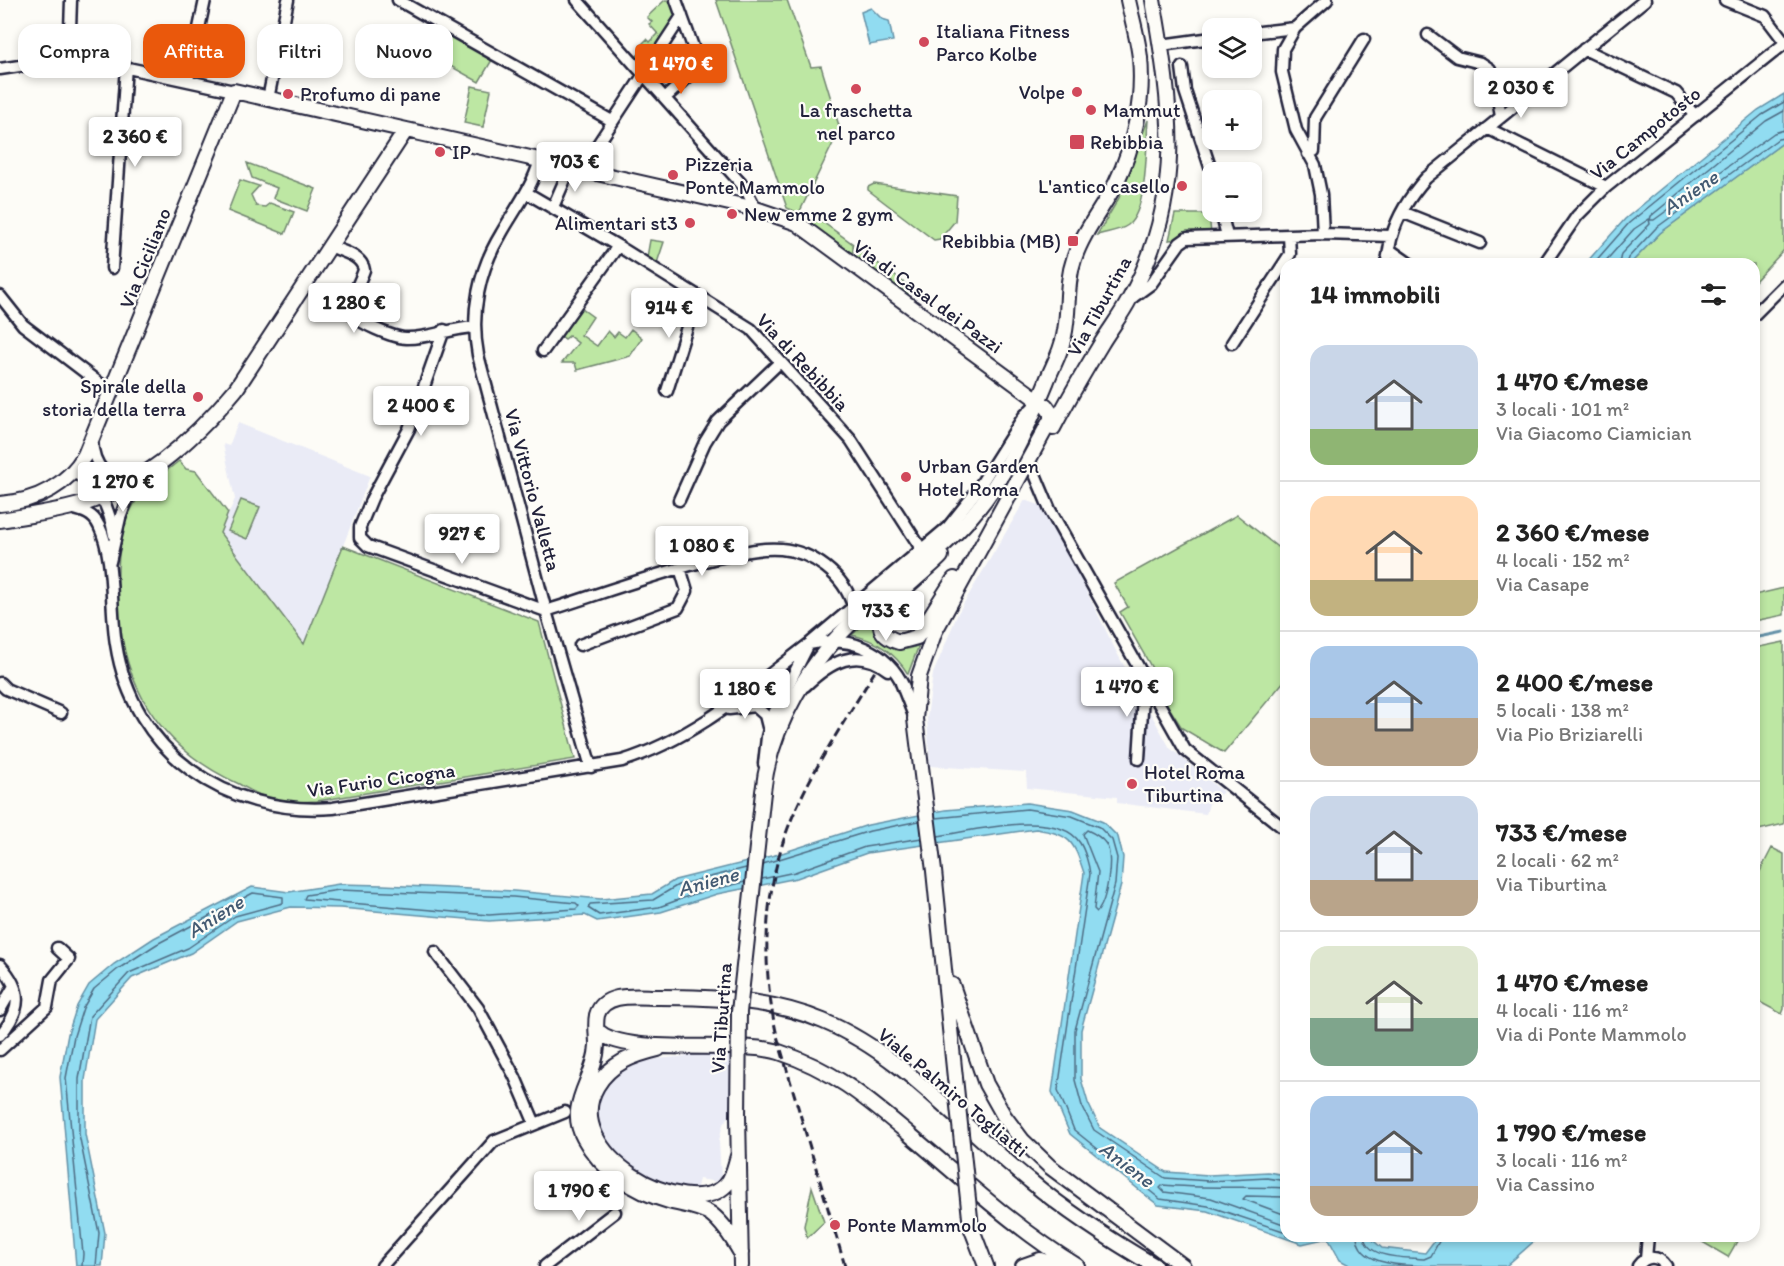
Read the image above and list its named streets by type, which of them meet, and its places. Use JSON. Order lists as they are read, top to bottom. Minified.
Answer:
{"streets":{"main road":["Via Ciciliano","Via di Casal dei Pazzi","Via Tiburtina","Viale Palmiro Togliatti"],"street":["Via Campotosto","Via di Rebibbia","Via Vittorio Valletta","Via Furio Cicogna"]},"crossings":[["Via Ciciliano","Via di Casal dei Pazzi"],["Via di Casal dei Pazzi","Via Tiburtina"],["Via di Casal dei Pazzi","Via Vittorio Valletta"],["Via Tiburtina","Via di Rebibbia"],["Via Tiburtina","Via Furio Cicogna"],["Via di Rebibbia","Via Vittorio Valletta"],["Via Vittorio Valletta","Via Furio Cicogna"]],"water":["Aniene"],"places":{"other":["Italiana Fitness Parco Kolbe","La fraschetta nel parco","Volpe","Profumo di pane","Mammut","IP","Pizzeria Ponte Mammolo","L'antico casello","New emme 2 gym","Alimentari st3","Spirale della storia della terra","Urban Garden Hotel Roma","Hotel Roma Tiburtina","Ponte Mammolo"],"transit":["Rebibbia","Rebibbia (MB)"]},"page":{"map_buttons":["+","−"],"chip":["Compra","Affitta","Filtri","Nuovo"],"price":["1 470 €","2 030 €","2 360 €","703 €","1 280 €","914 €","2 400 €","1 270 €","927 €","1 080 €","733 €","1 470 €","1 180 €","1 790 €"],"heading":"14 immobili","list":[{"name":"1 470 €/mese","note":"3 locali · 101 m² · Via Giacomo Ciamician"},{"name":"2 360 €/mese","note":"4 locali · 152 m² · Via Casape"},{"name":"2 400 €/mese","note":"5 locali · 138 m² · Via Pio Briziarelli"},{"name":"733 €/mese","note":"2 locali · 62 m² · Via Tiburtina"},{"name":"1 470 €/mese","note":"4 locali · 116 m² · Via di Ponte Mammolo"},{"name":"1 790 €/mese","note":"3 locali · 116 m² · Via Cassino"}]}}
